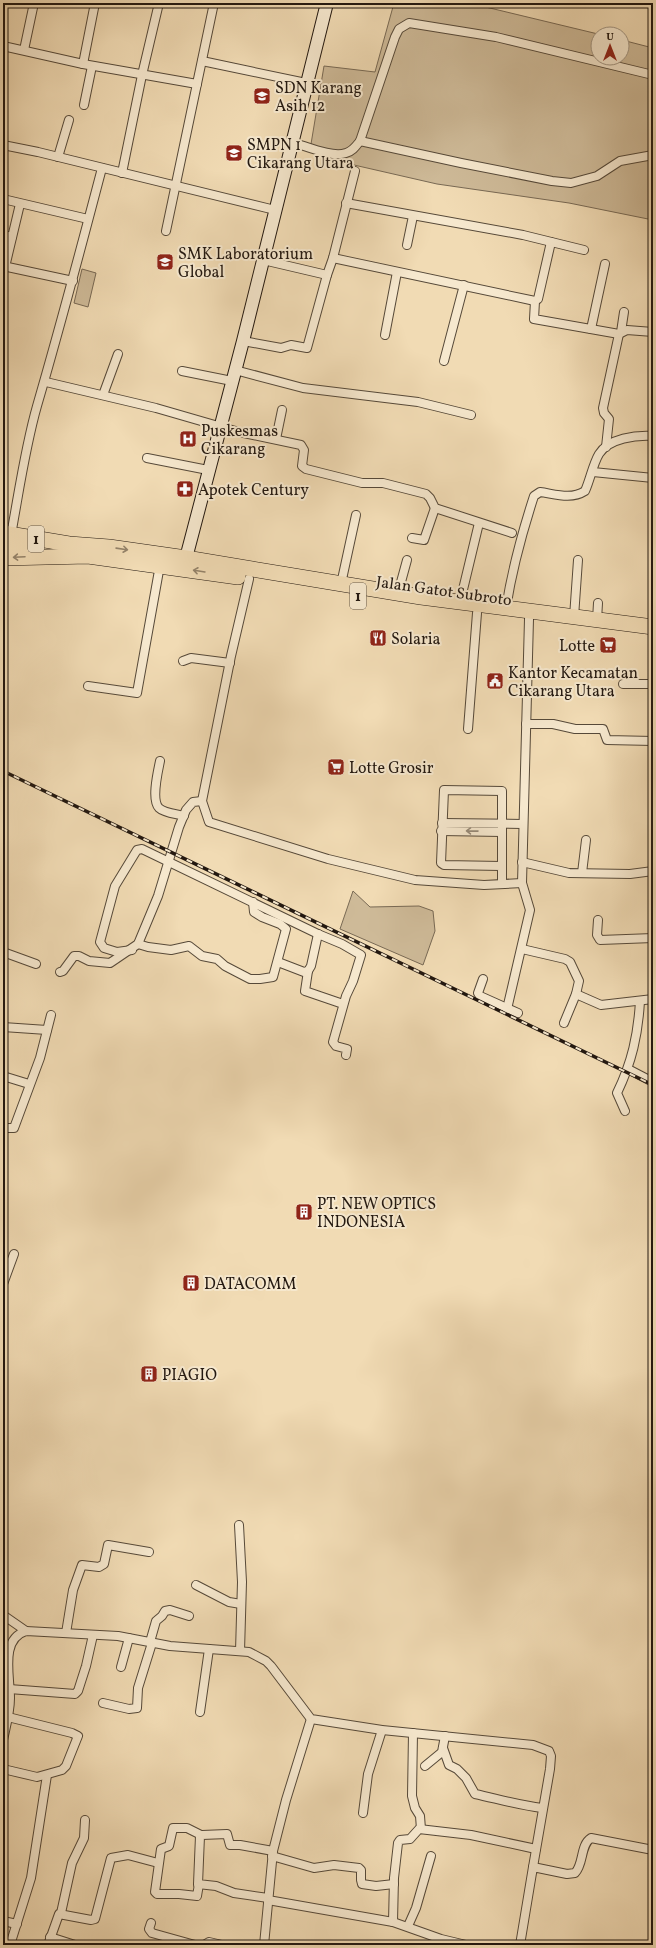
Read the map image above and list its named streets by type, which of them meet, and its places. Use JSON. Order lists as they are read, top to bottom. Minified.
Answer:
{"streets":{"highway":["1","Jalan Gatot Subroto"]},"crossings":[["1","Jalan Gatot Subroto"]],"places":{"school or university":["SDN Karang Asih 12","SMPN 1 Cikarang Utara","SMK Laboratorium Global"],"hospital":["Puskesmas Cikarang"],"pharmacy":["Apotek Century"],"restaurant":["Solaria"],"supermarket":["Lotte","Lotte Grosir"],"public building":["Kantor Kecamatan Cikarang Utara"],"building":["PT. NEW OPTICS INDONESIA","DATACOMM","PIAGIO"]},"north":"top"}
